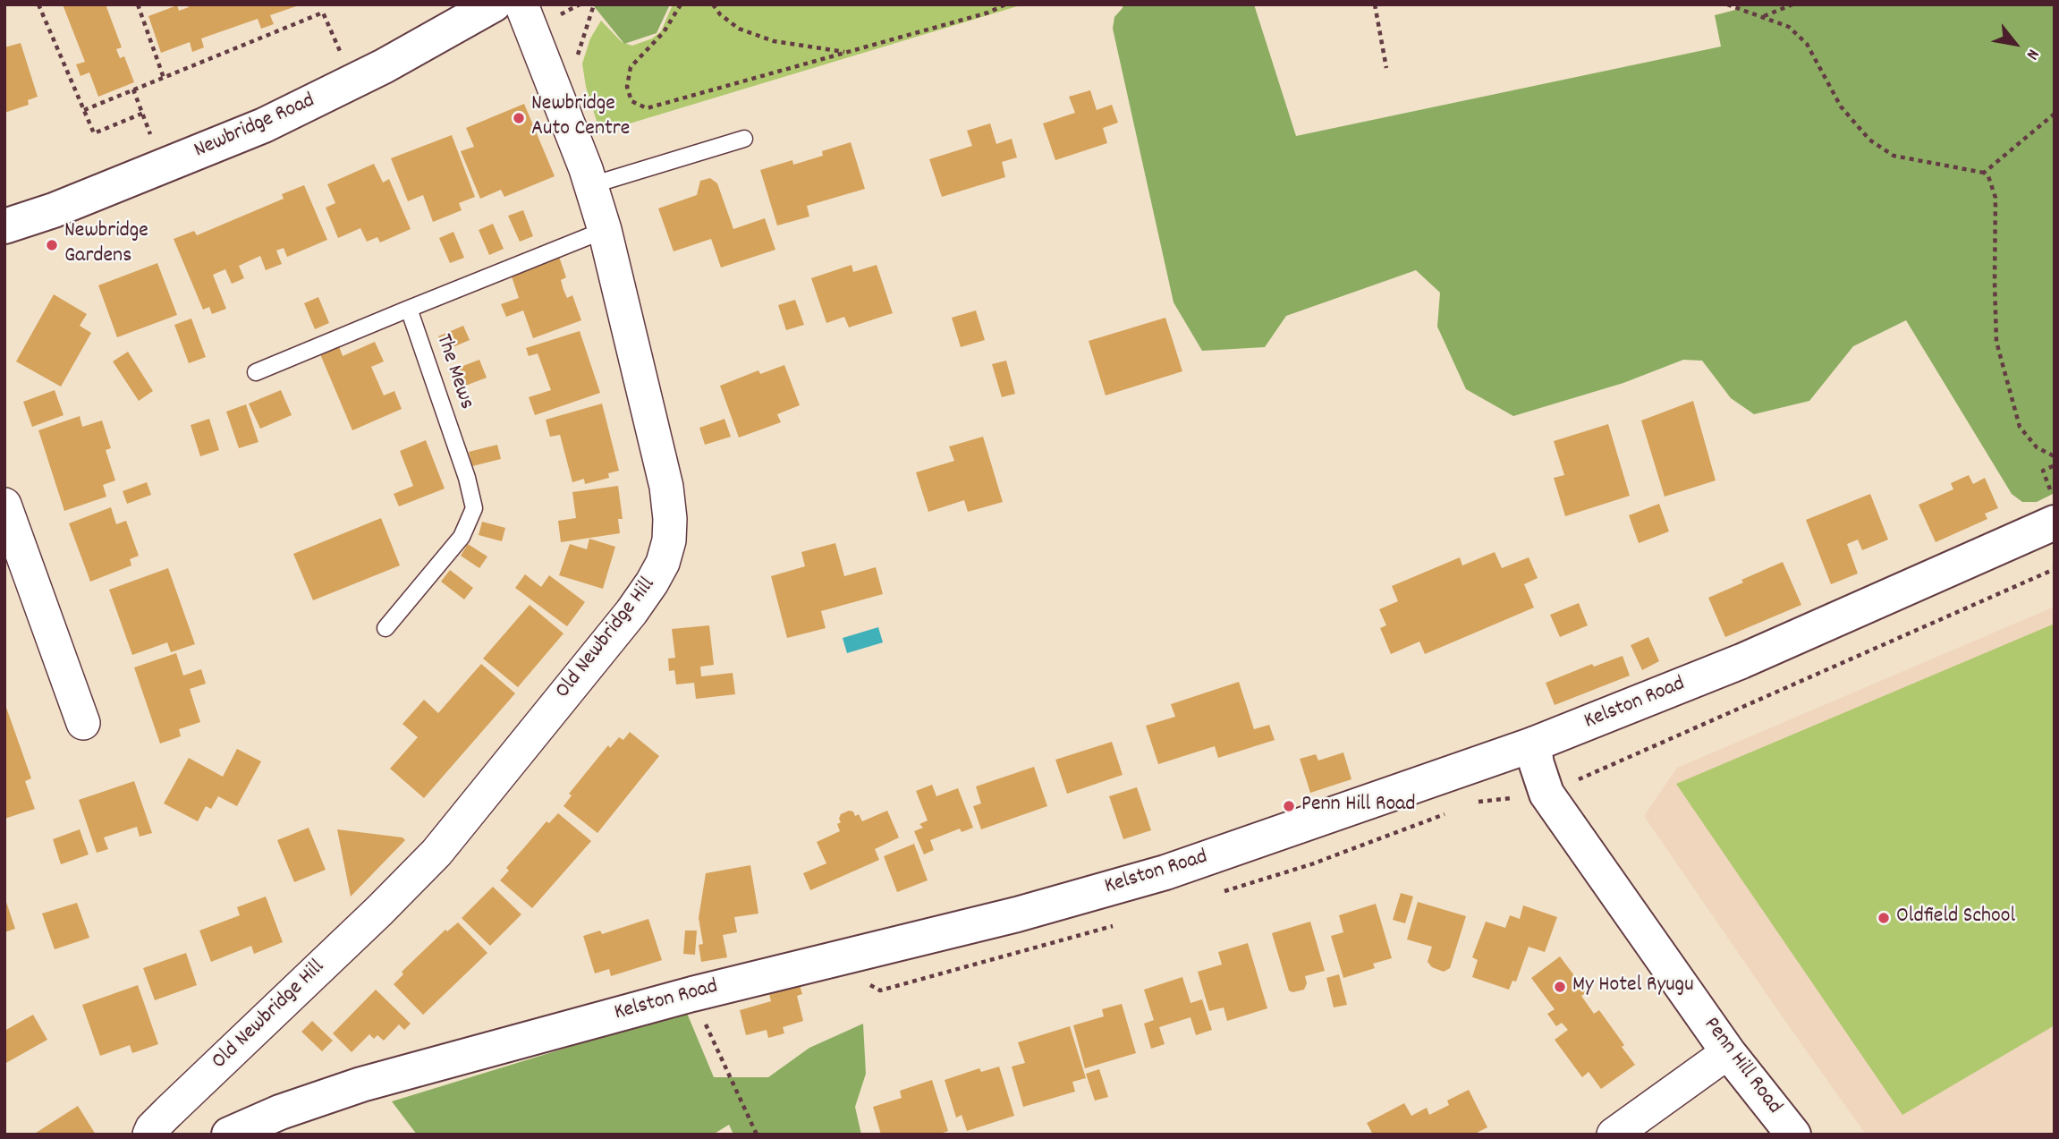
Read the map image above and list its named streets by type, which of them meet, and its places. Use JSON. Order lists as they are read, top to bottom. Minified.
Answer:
{"streets":{"main road":["Newbridge Road","Kelston Road","Penn Hill Road"],"street":["Old Newbridge Hill"],"lane":["The Mews"]},"crossings":[["Kelston Road","Penn Hill Road"]],"places":["Newbridge Auto Centre","Newbridge Gardens","Penn Hill Road","Oldfield School","My Hotel Ryugu"],"north":"bottom right"}
